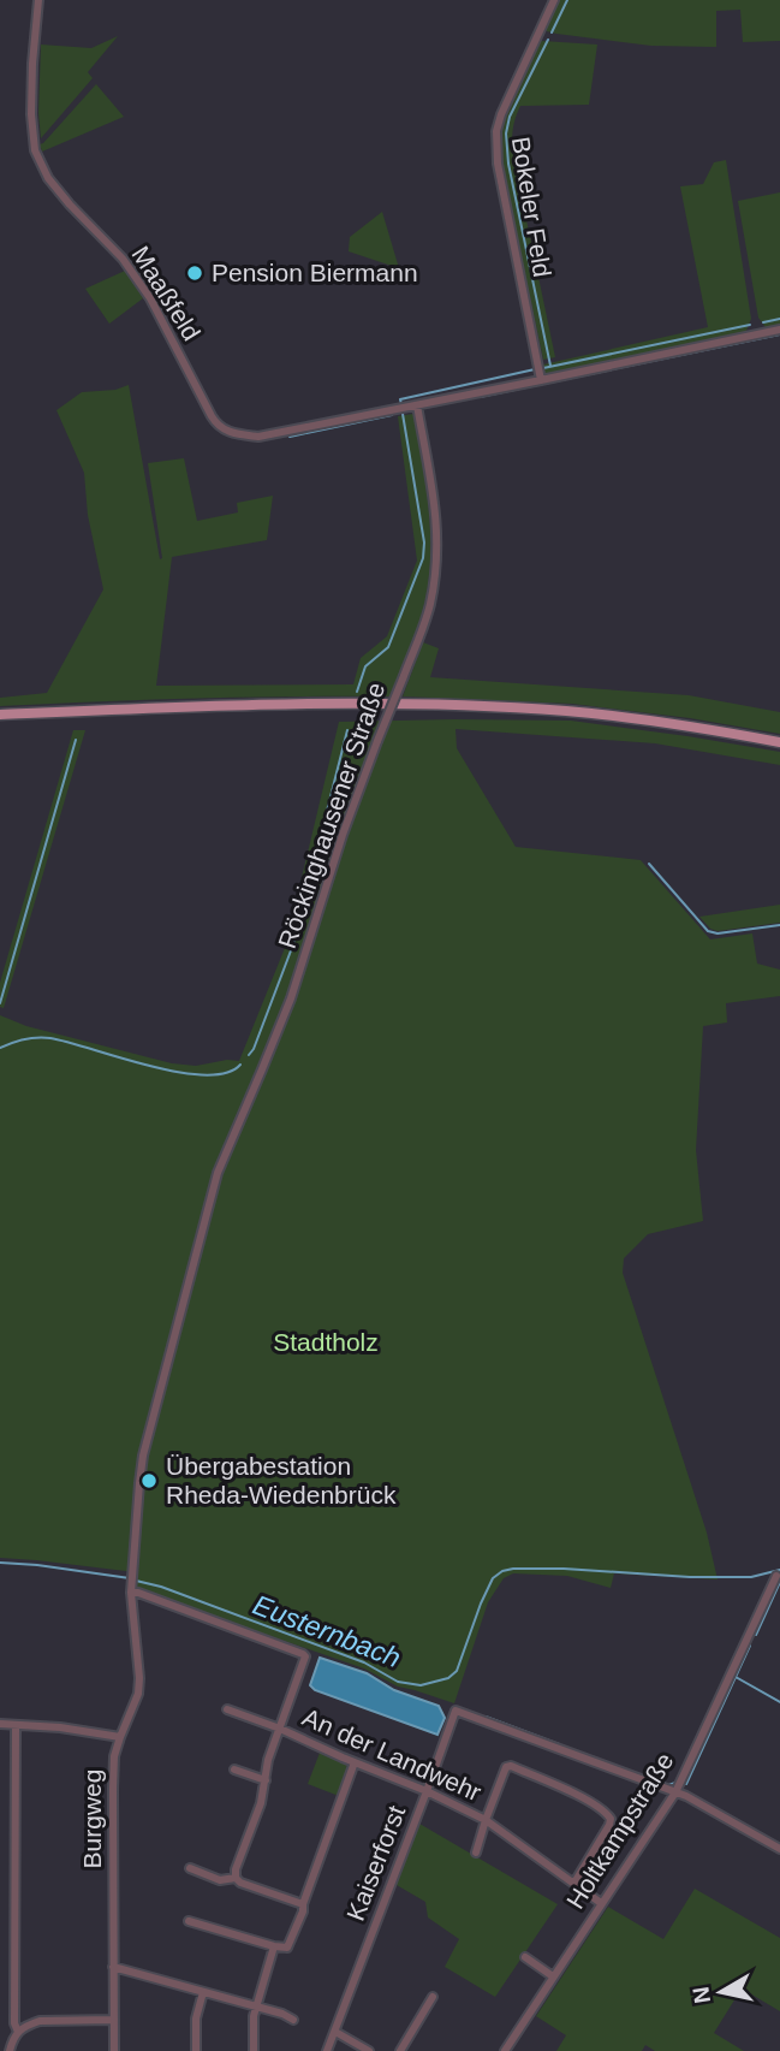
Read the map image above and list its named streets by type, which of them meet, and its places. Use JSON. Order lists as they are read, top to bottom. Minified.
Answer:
{"streets":{"street":["Bokeler Feld","Maaßfeld","Röckinghausener Straße","An der Landwehr","Burgweg","Holtkampstraße","Kaiserforst"]},"crossings":[["Maaßfeld","Röckinghausener Straße"],["Röckinghausener Straße","An der Landwehr"],["Röckinghausener Straße","Burgweg"],["An der Landwehr","Burgweg"],["An der Landwehr","Holtkampstraße"],["An der Landwehr","Kaiserforst"],["Holtkampstraße","Kaiserforst"]],"water":["Eusternbach"],"parks":["Stadtholz"],"places":["Pension Biermann","Übergabestation Rheda-Wiedenbrück"],"north":"left"}
